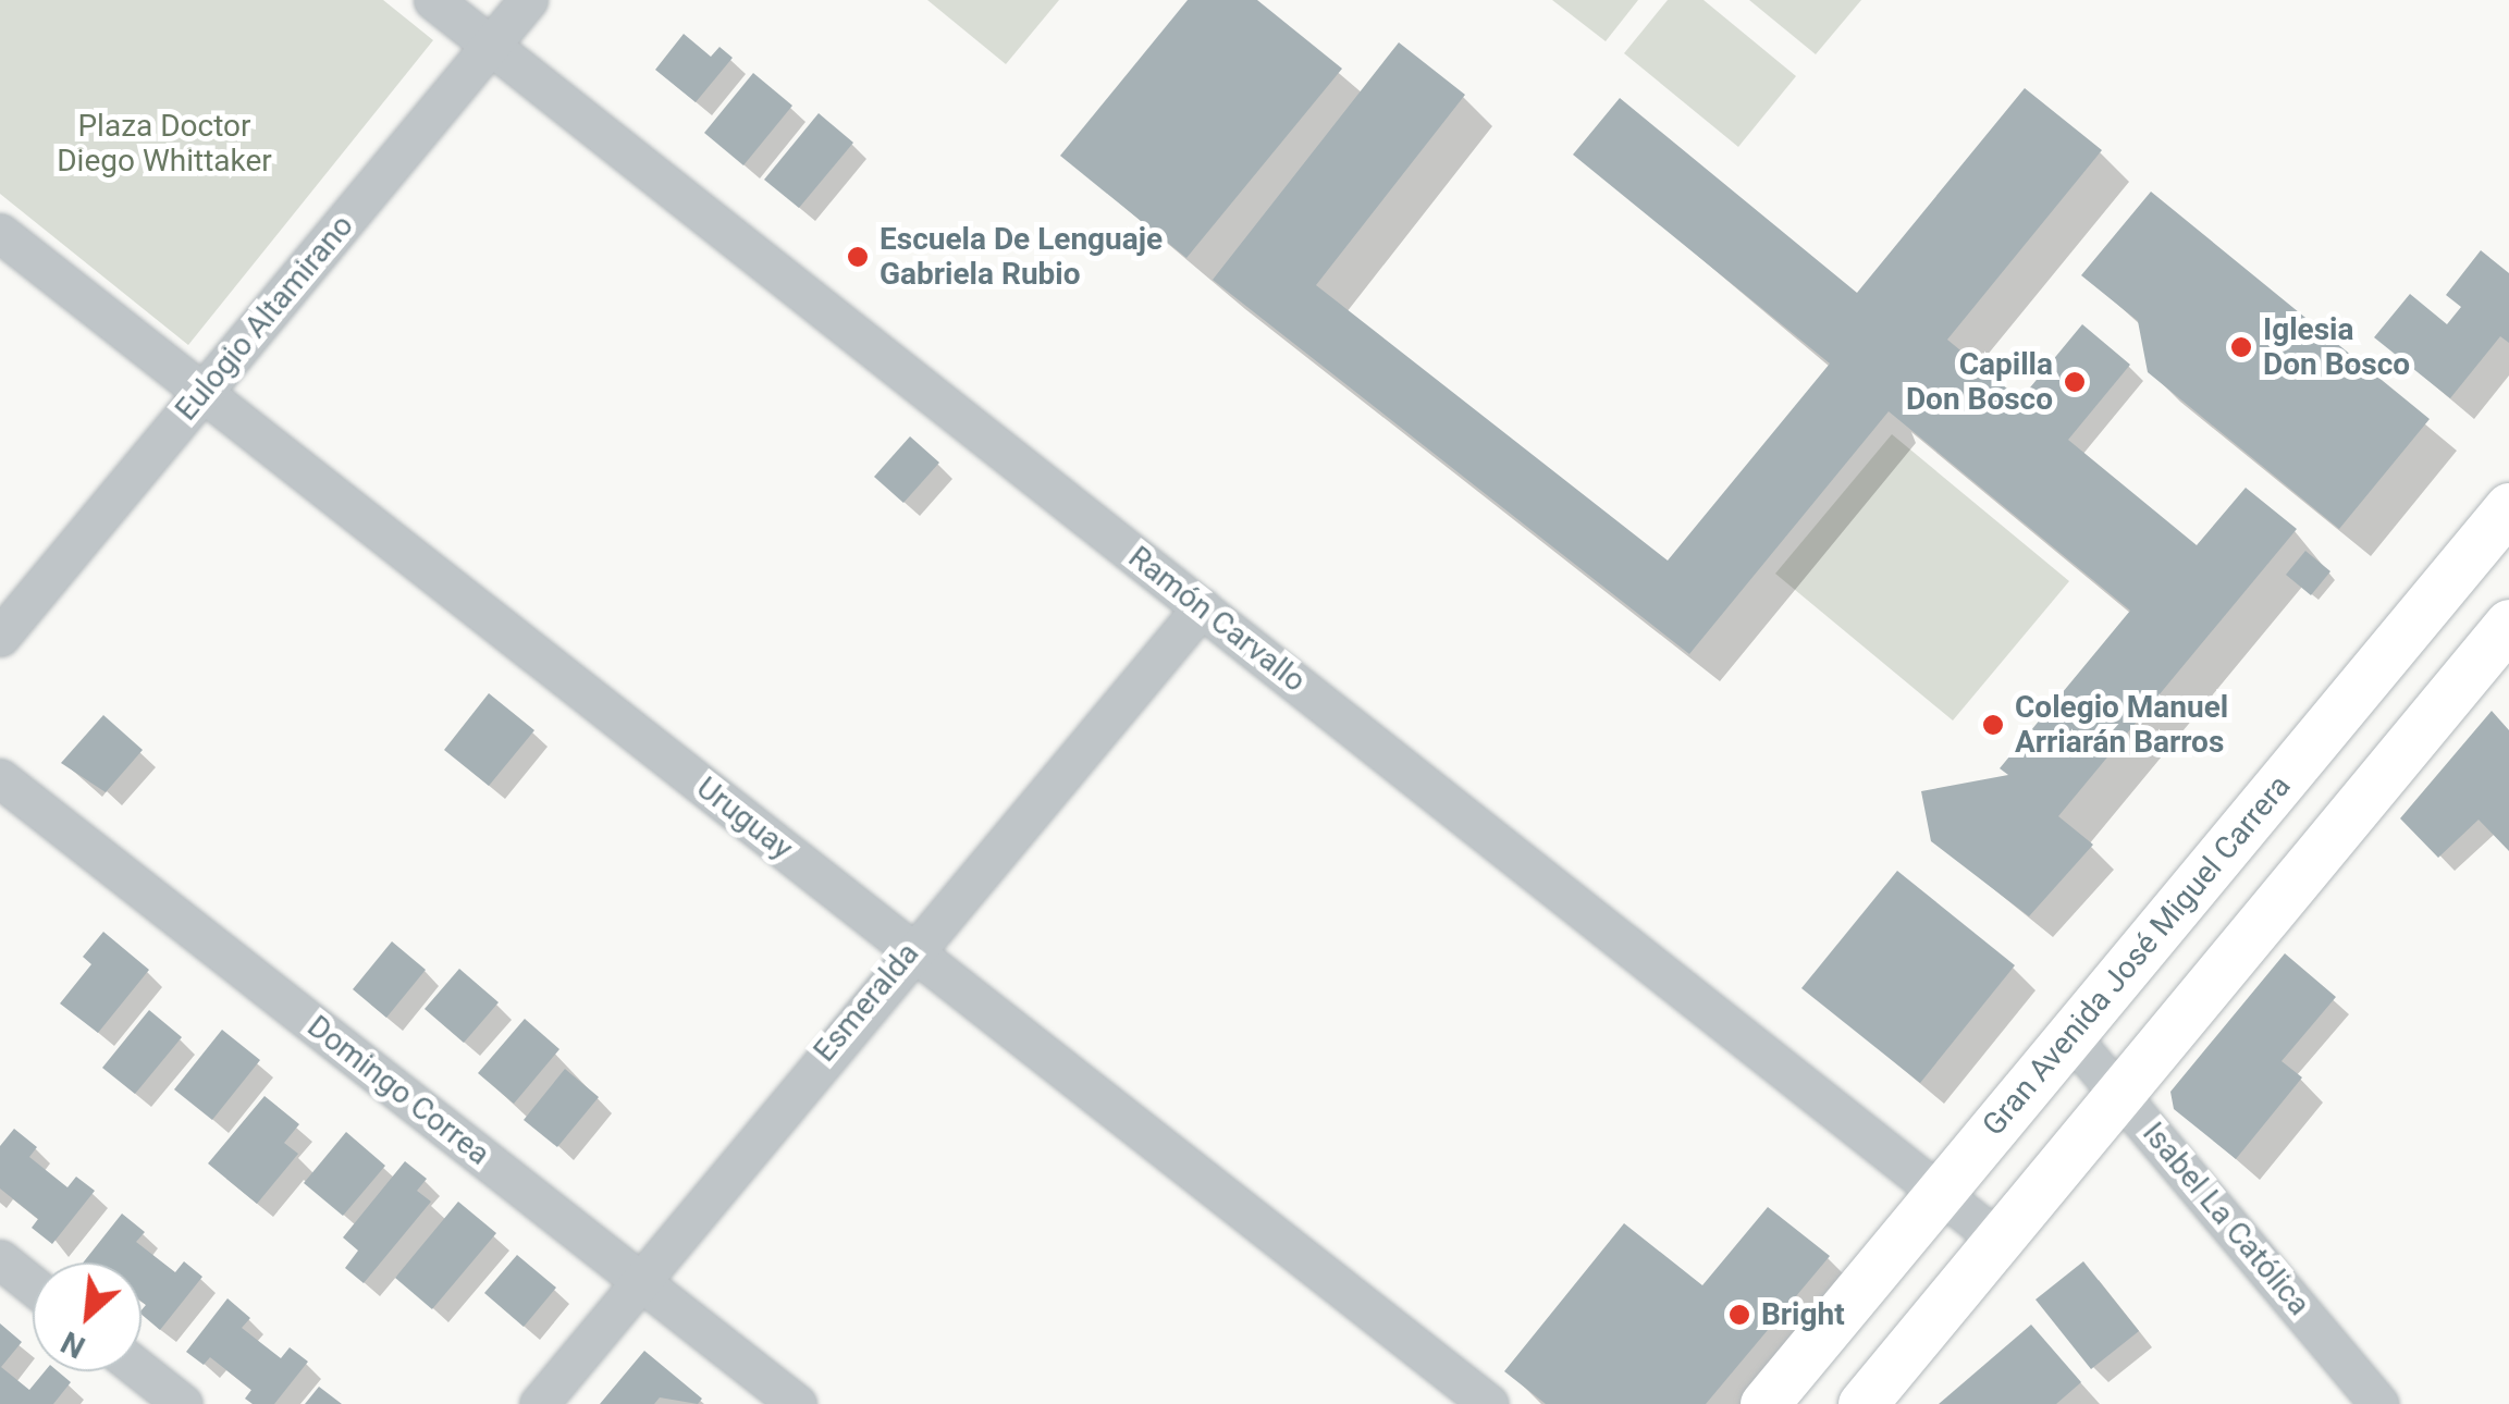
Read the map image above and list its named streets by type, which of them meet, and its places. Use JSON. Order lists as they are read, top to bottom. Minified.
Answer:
{"streets":{"main road":["Gran Avenida José Miguel Carrera"],"street":["Eulogio Altamirano","Ramón Carvallo","Uruguay","Esmeralda","Domingo Correa","Isabel La Católica"]},"crossings":[["Eulogio Altamirano","Ramón Carvallo"],["Eulogio Altamirano","Uruguay"],["Ramón Carvallo","Gran Avenida José Miguel Carrera"],["Ramón Carvallo","Esmeralda"],["Uruguay","Esmeralda"],["Gran Avenida José Miguel Carrera","Isabel La Católica"],["Esmeralda","Domingo Correa"]],"parks":["Plaza Doctor Diego Whittaker"],"places":["Escuela De Lenguaje Gabriela Rubio","Iglesia Don Bosco","Capilla Don Bosco","Colegio Manuel Arriarán Barros","Bright"],"north":"bottom left"}
